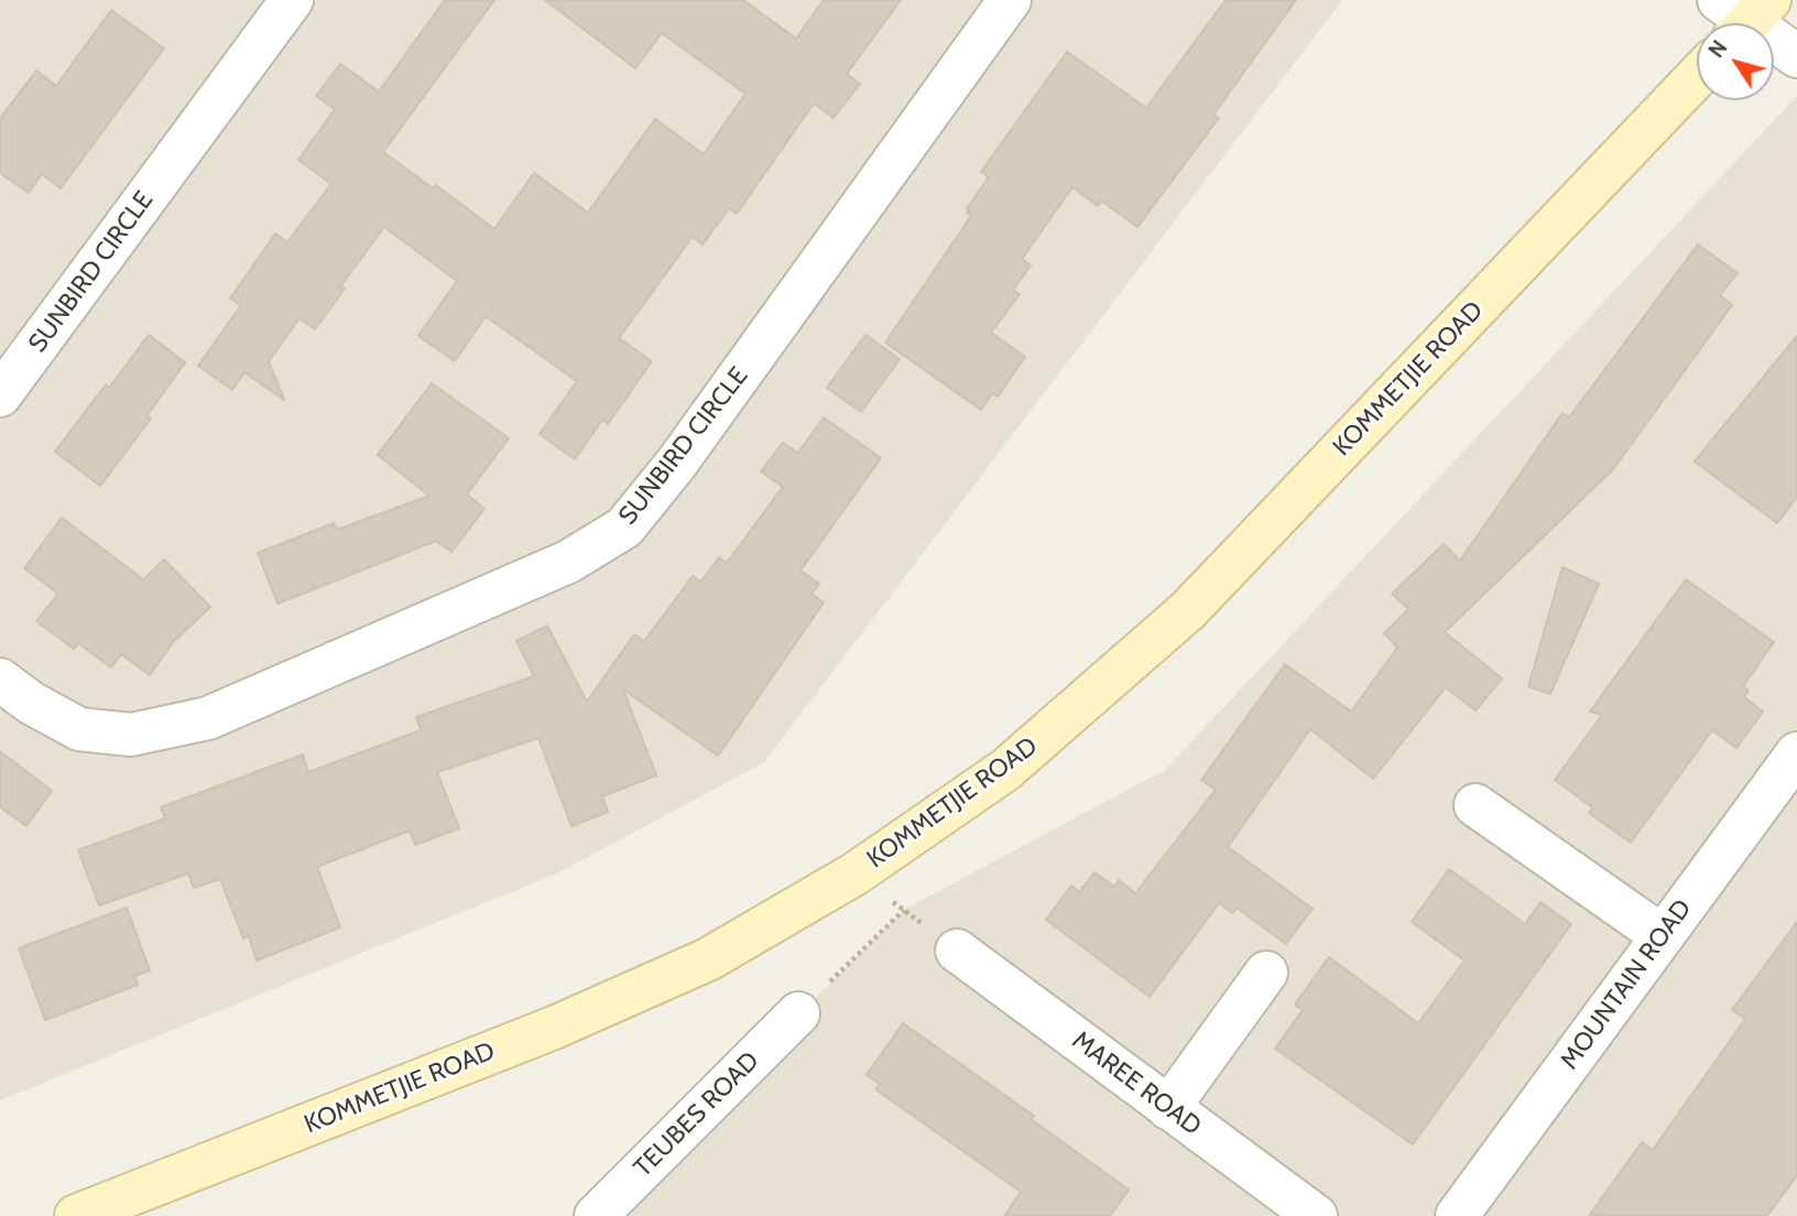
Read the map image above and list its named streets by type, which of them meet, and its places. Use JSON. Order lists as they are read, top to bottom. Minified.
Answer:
{"streets":{"main road":["KOMMETJIE ROAD"],"street":["SUNBIRD CIRCLE","MOUNTAIN ROAD","MAREE ROAD","TEUBES ROAD"]},"north":"top left"}
